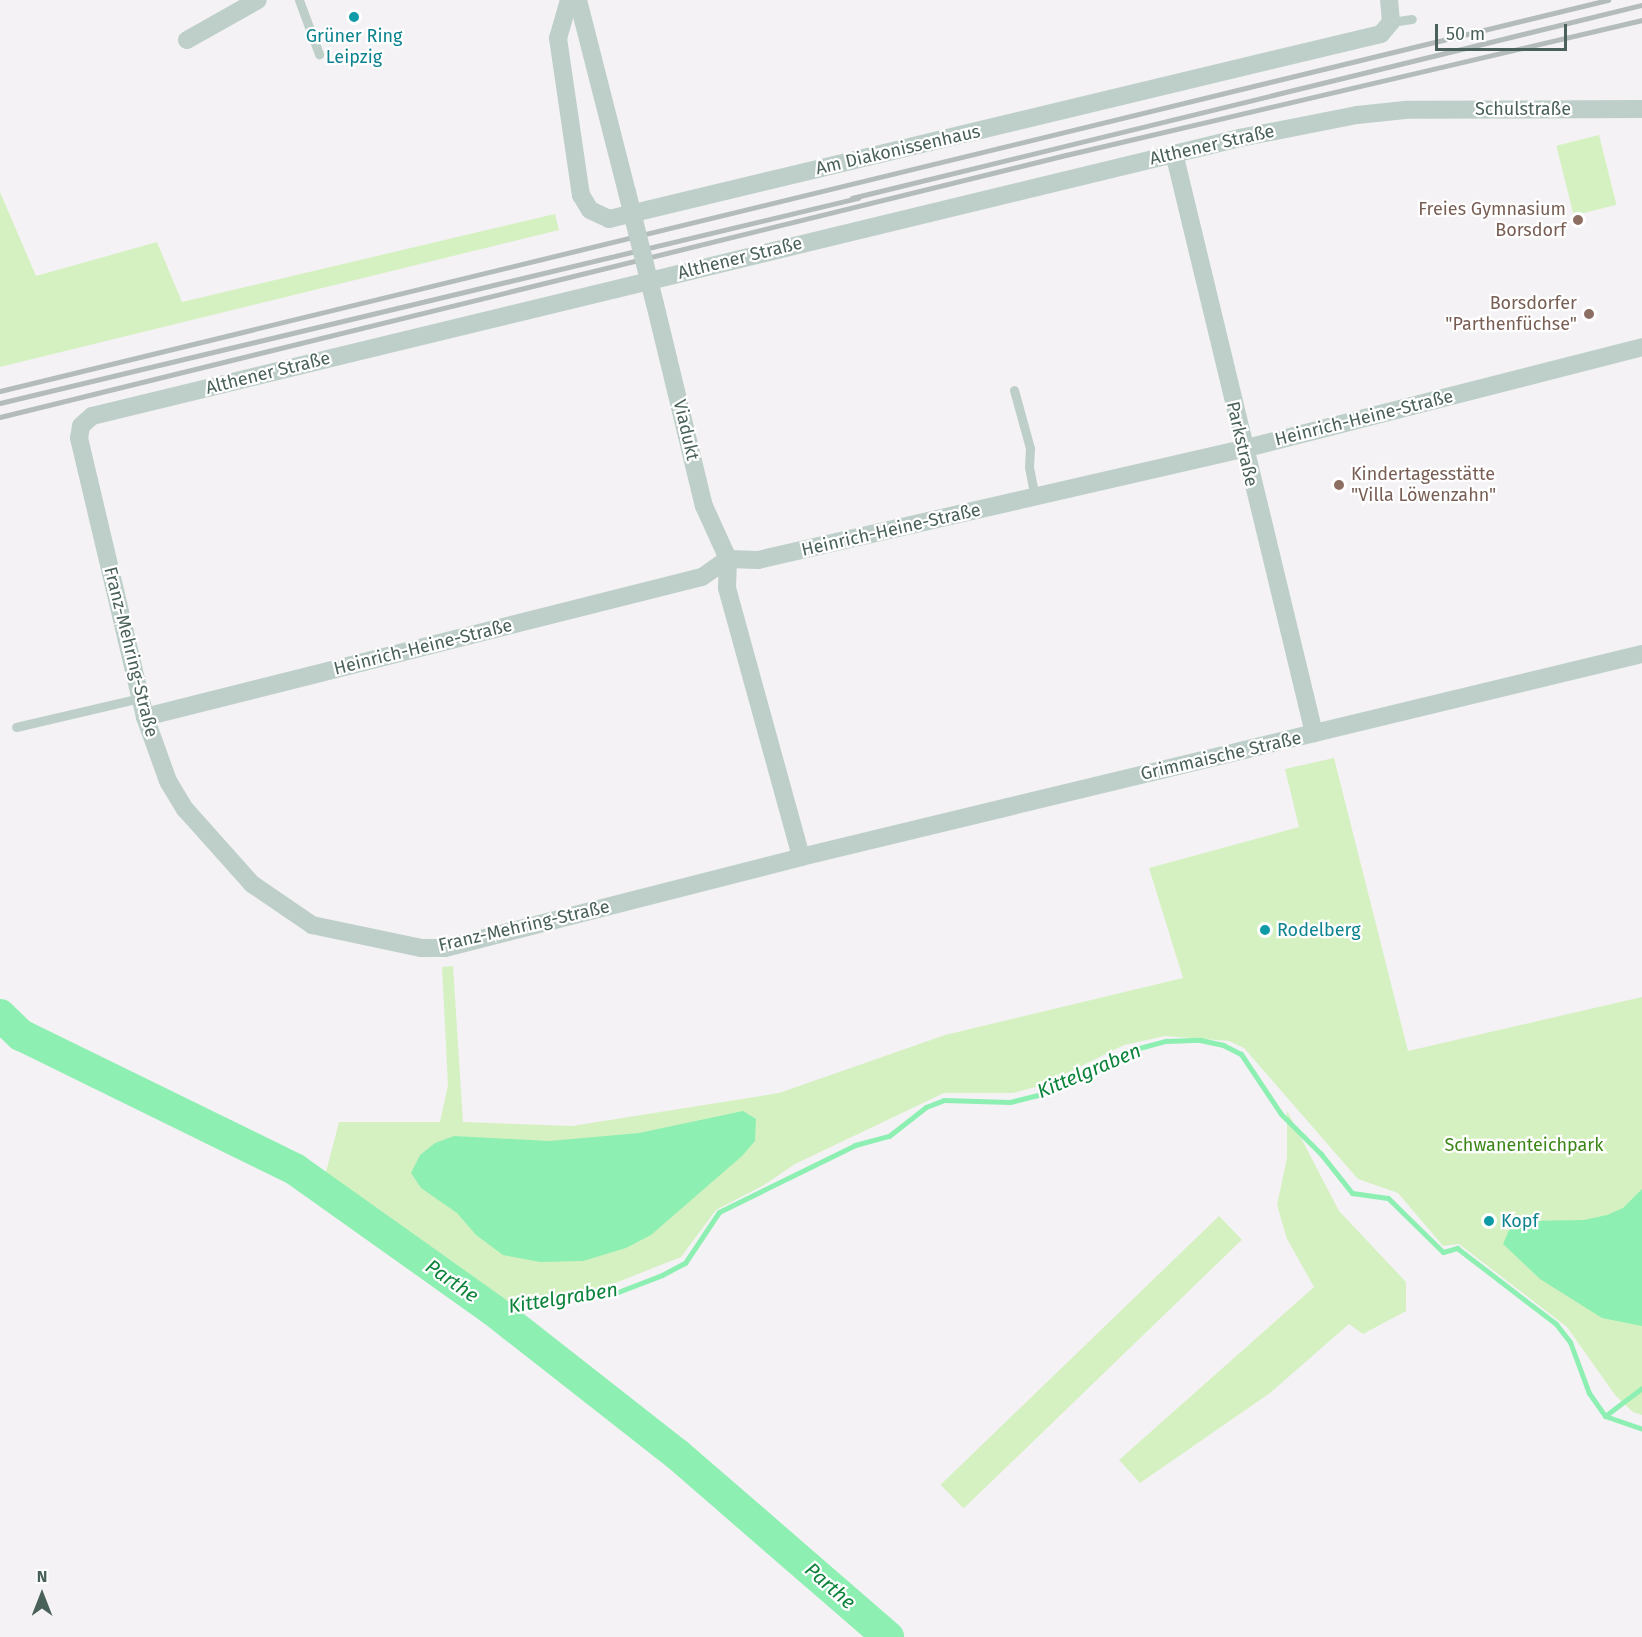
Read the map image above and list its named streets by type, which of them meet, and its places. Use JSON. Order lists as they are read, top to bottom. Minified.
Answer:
{"streets":{"street":["Schulstraße","Althener Straße","Am Diakonissenhaus","Heinrich-Heine-Straße","Viadukt","Parkstraße","Franz-Mehring-Straße","Grimmaische Straße"]},"crossings":[["Schulstraße","Althener Straße"],["Althener Straße","Parkstraße"],["Althener Straße","Franz-Mehring-Straße"],["Heinrich-Heine-Straße","Viadukt"],["Heinrich-Heine-Straße","Parkstraße"],["Heinrich-Heine-Straße","Franz-Mehring-Straße"],["Viadukt","Franz-Mehring-Straße"],["Viadukt","Grimmaische Straße"],["Parkstraße","Grimmaische Straße"],["Franz-Mehring-Straße","Grimmaische Straße"]],"water":["Kittelgraben","Parthe"],"parks":["Schwanenteichpark"],"places":["Grüner Ring Leipzig","Freies Gymnasium Borsdorf","Borsdorfer \"Parthenfüchse\"","Kindertagesstätte \"Villa Löwenzahn\"","Rodelberg","Kopf"],"scale_bar":"50 m","north":"top"}
